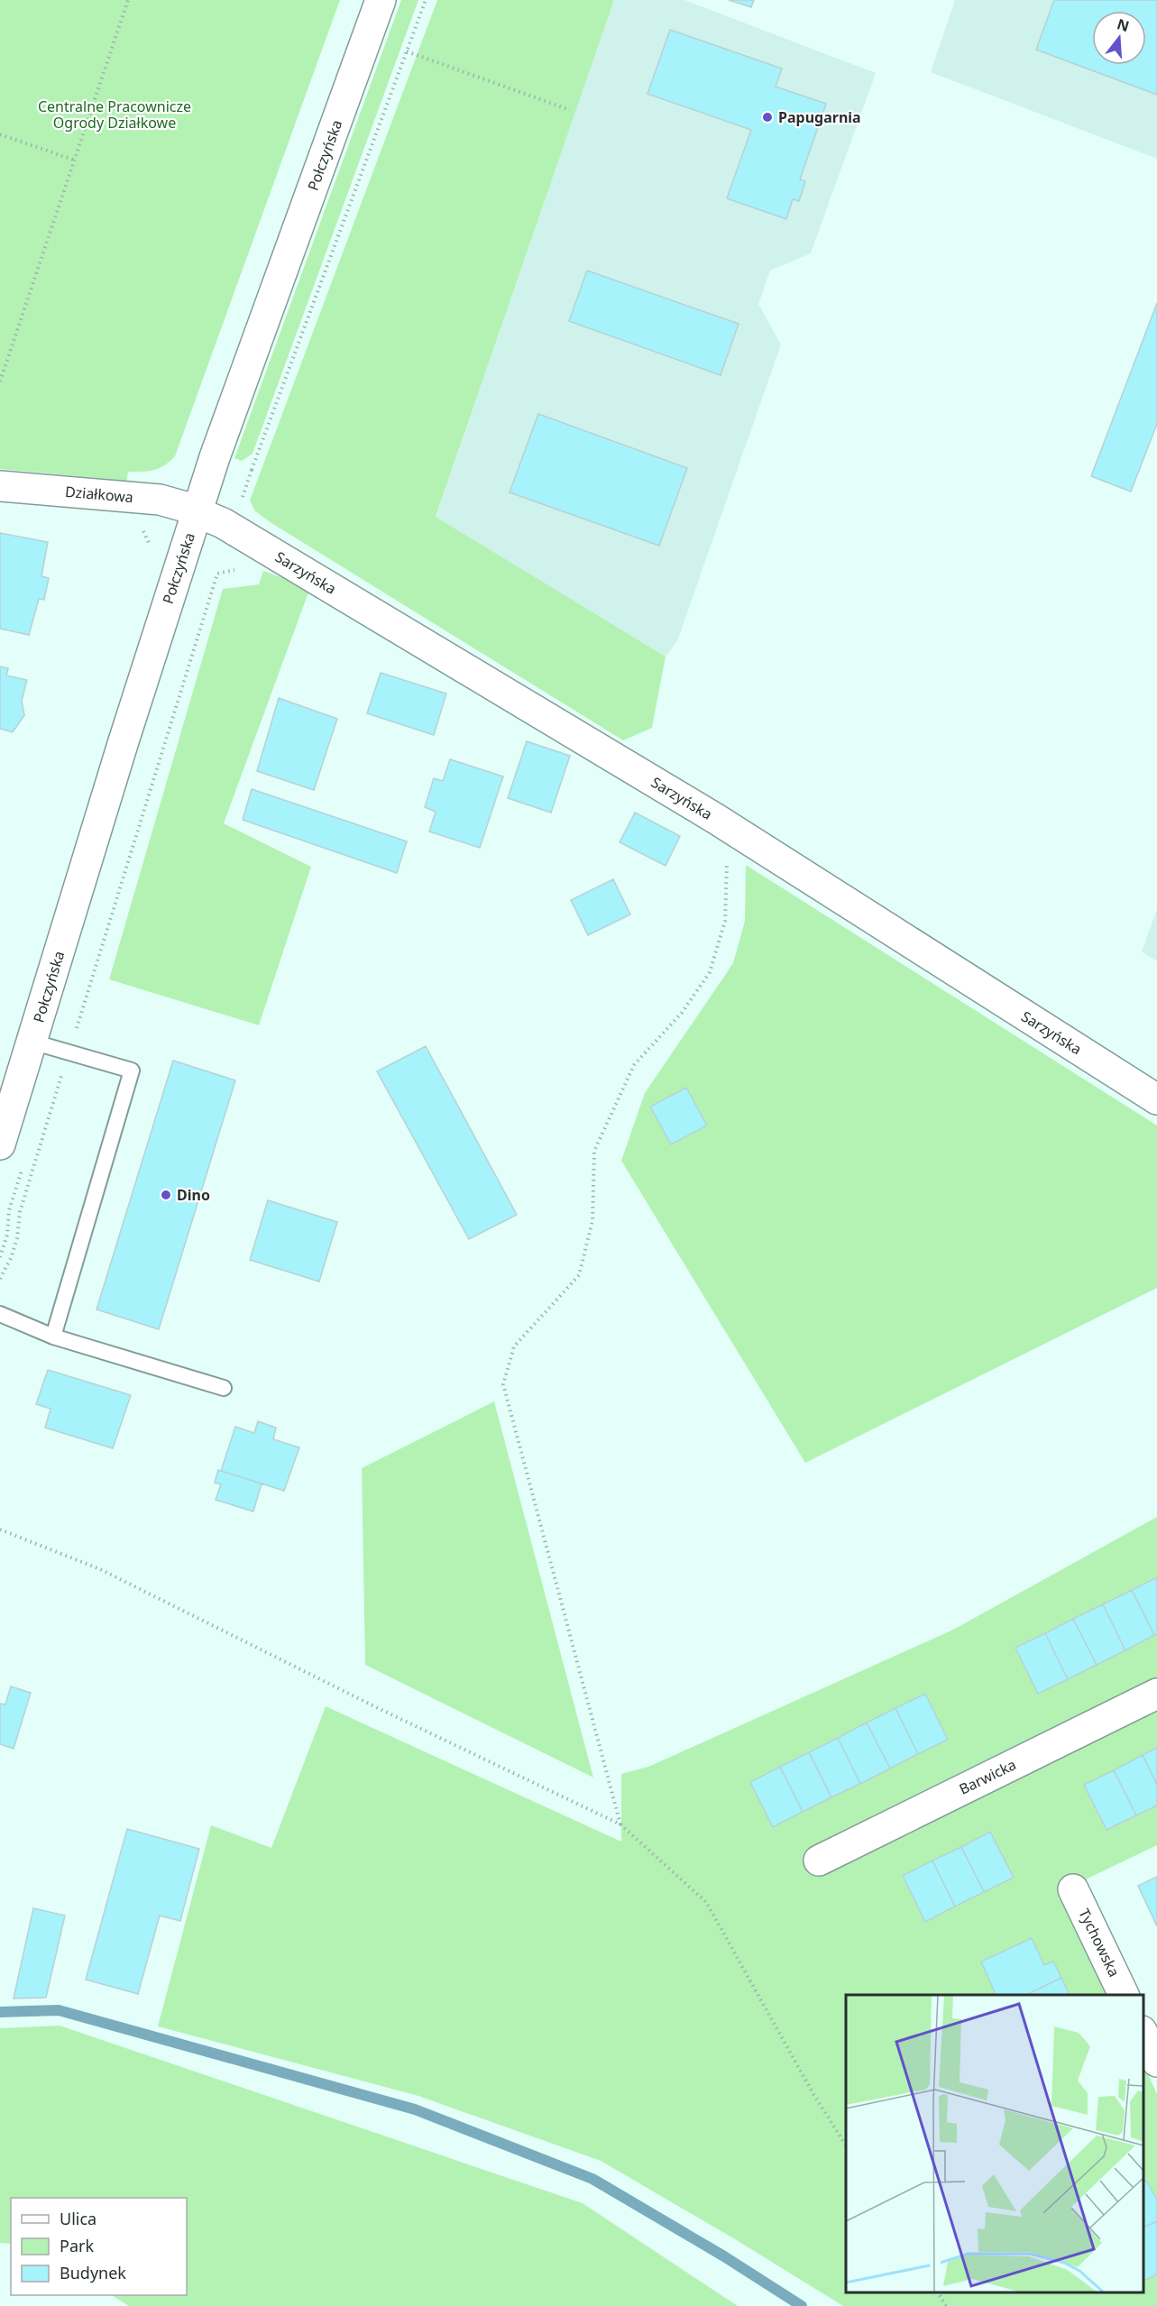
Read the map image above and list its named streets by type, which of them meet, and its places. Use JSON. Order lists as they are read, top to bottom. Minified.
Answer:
{"streets":{"street":["Połczyńska","Działkowa","Sarzyńska","Barwicka","Tychowska"]},"crossings":[["Połczyńska","Działkowa"],["Połczyńska","Sarzyńska"],["Działkowa","Sarzyńska"]],"parks":["Centralne Pracownicze Ogrody Działkowe"],"places":["Papugarnia","Dino"],"legend":["Ulica","Park","Budynek"],"north":"top"}
